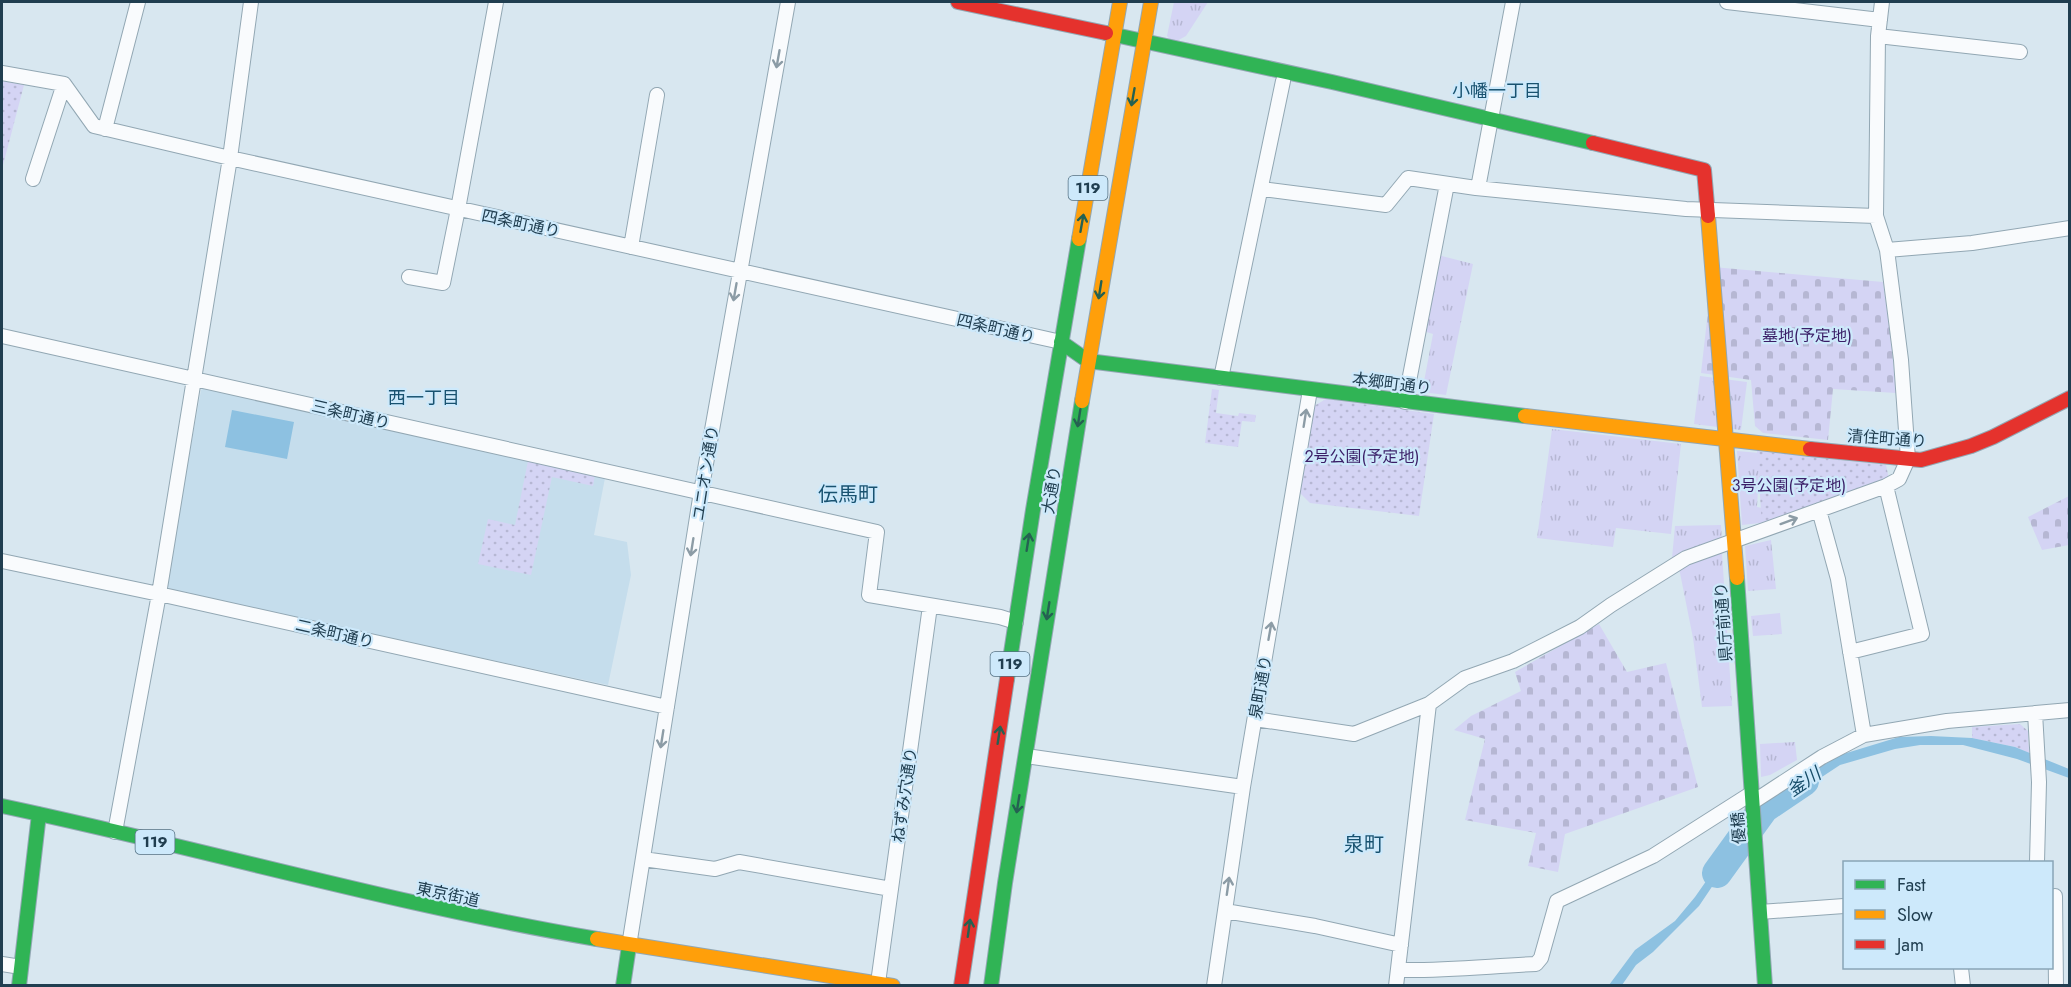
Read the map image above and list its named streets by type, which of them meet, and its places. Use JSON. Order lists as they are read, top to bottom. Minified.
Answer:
{"streets":{"main road":["119","本郷町通り","清住町通り","大通り","県庁前通り","優橋","東京街道"],"street":["四条町通り","三条町通り","ユニオン通り","二条町通り","泉町通り","ねずみ穴通り"]},"crossings":[["四条町通り","本郷町通り"],["四条町通り","ユニオン通り"],["四条町通り","大通り"],["本郷町通り","清住町通り"],["本郷町通り","大通り"],["本郷町通り","県庁前通り"],["本郷町通り","泉町通り"],["三条町通り","ユニオン通り"],["三条町通り","ねずみ穴通り"],["清住町通り","県庁前通り"],["ユニオン通り","二条町通り"],["ユニオン通り","東京街道"],["大通り","県庁前通り"],["県庁前通り","優橋"],["ねずみ穴通り","東京街道"]],"one_way":["ユニオン通り","泉町通り"],"districts":["小幡一丁目","西一丁目","伝馬町","泉町"],"water":["釜川"],"parks":["墓地(予定地)","2号公園(予定地)","3号公園(予定地)"],"legend":["Fast","Slow","Jam"]}
